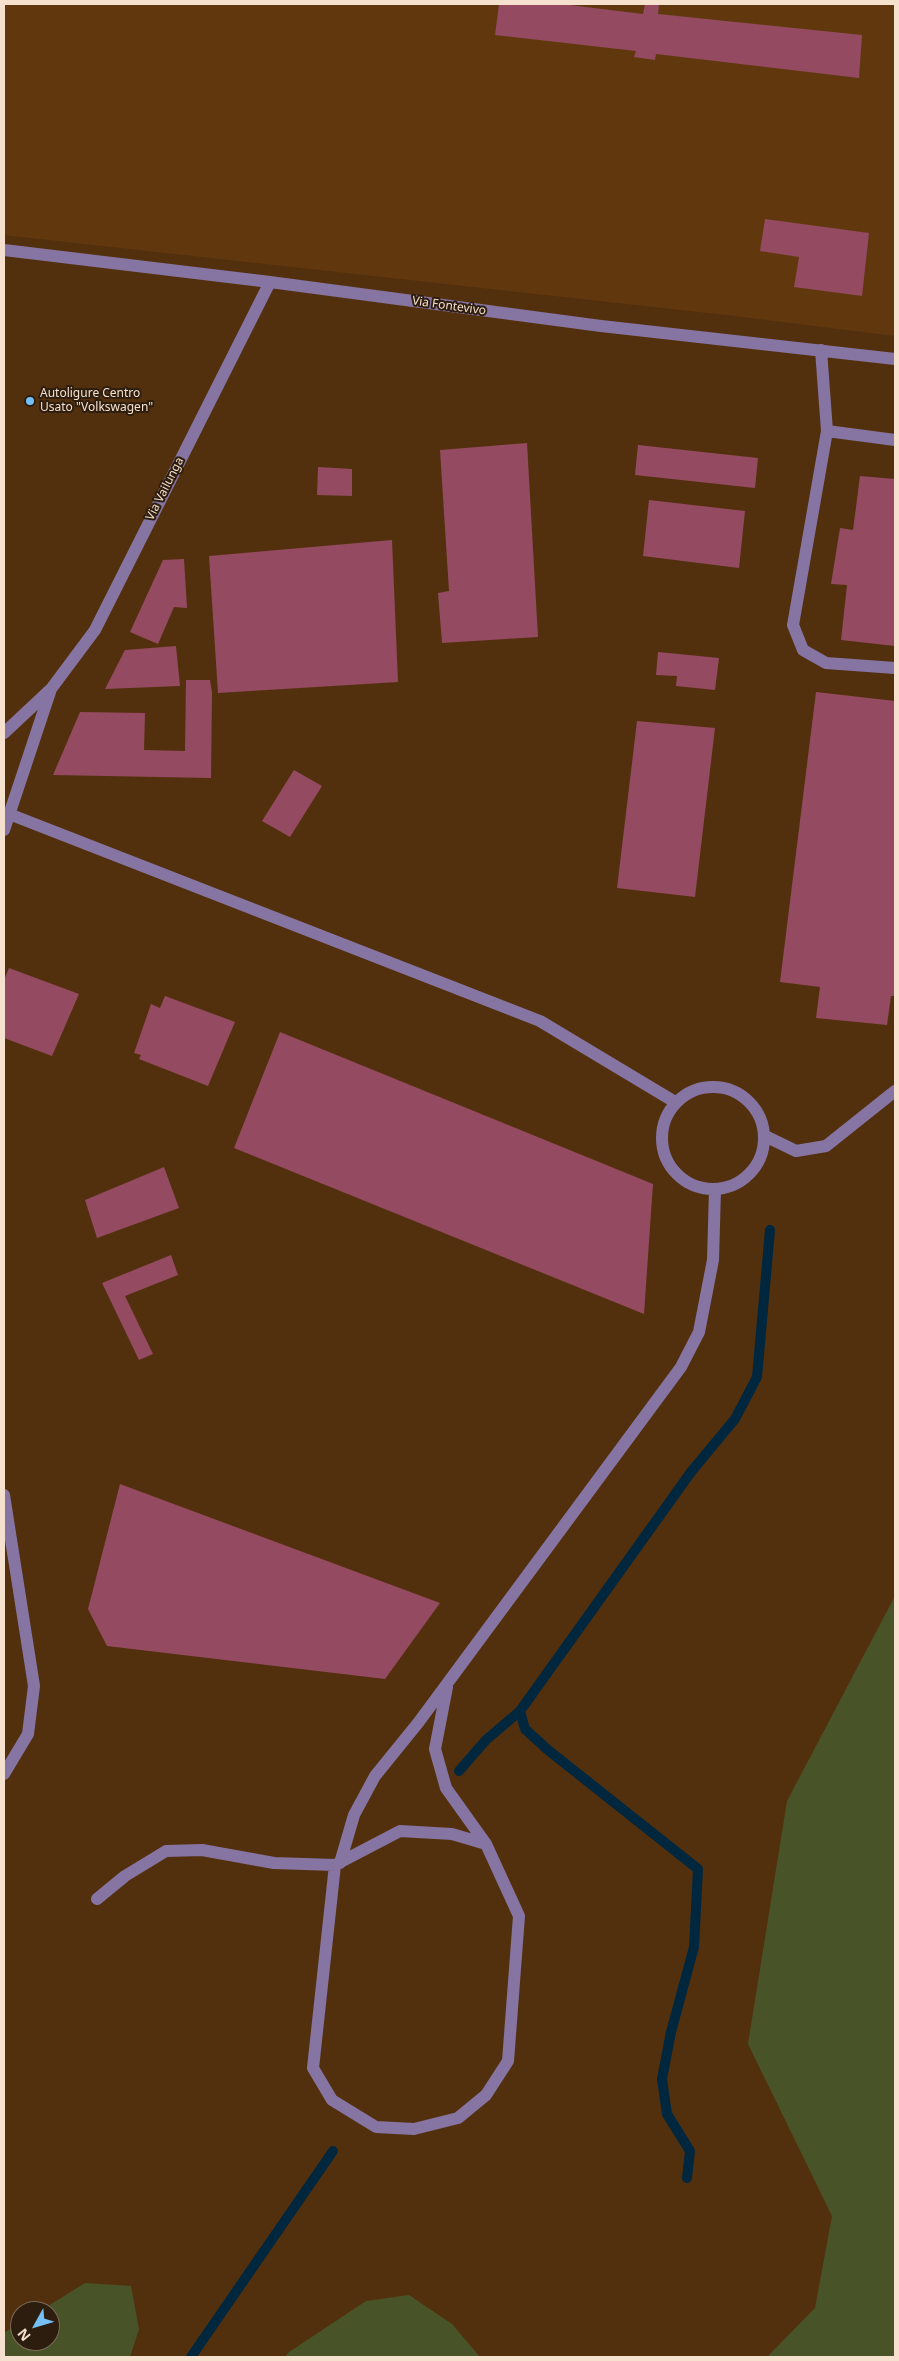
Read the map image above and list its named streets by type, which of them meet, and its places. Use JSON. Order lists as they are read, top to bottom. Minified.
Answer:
{"streets":{"street":["Via Fontevivo","Via Vailunga"]},"crossings":[["Via Fontevivo","Via Vailunga"]],"places":["Autoligure Centro Usato \"Volkswagen\""],"north":"bottom left"}
